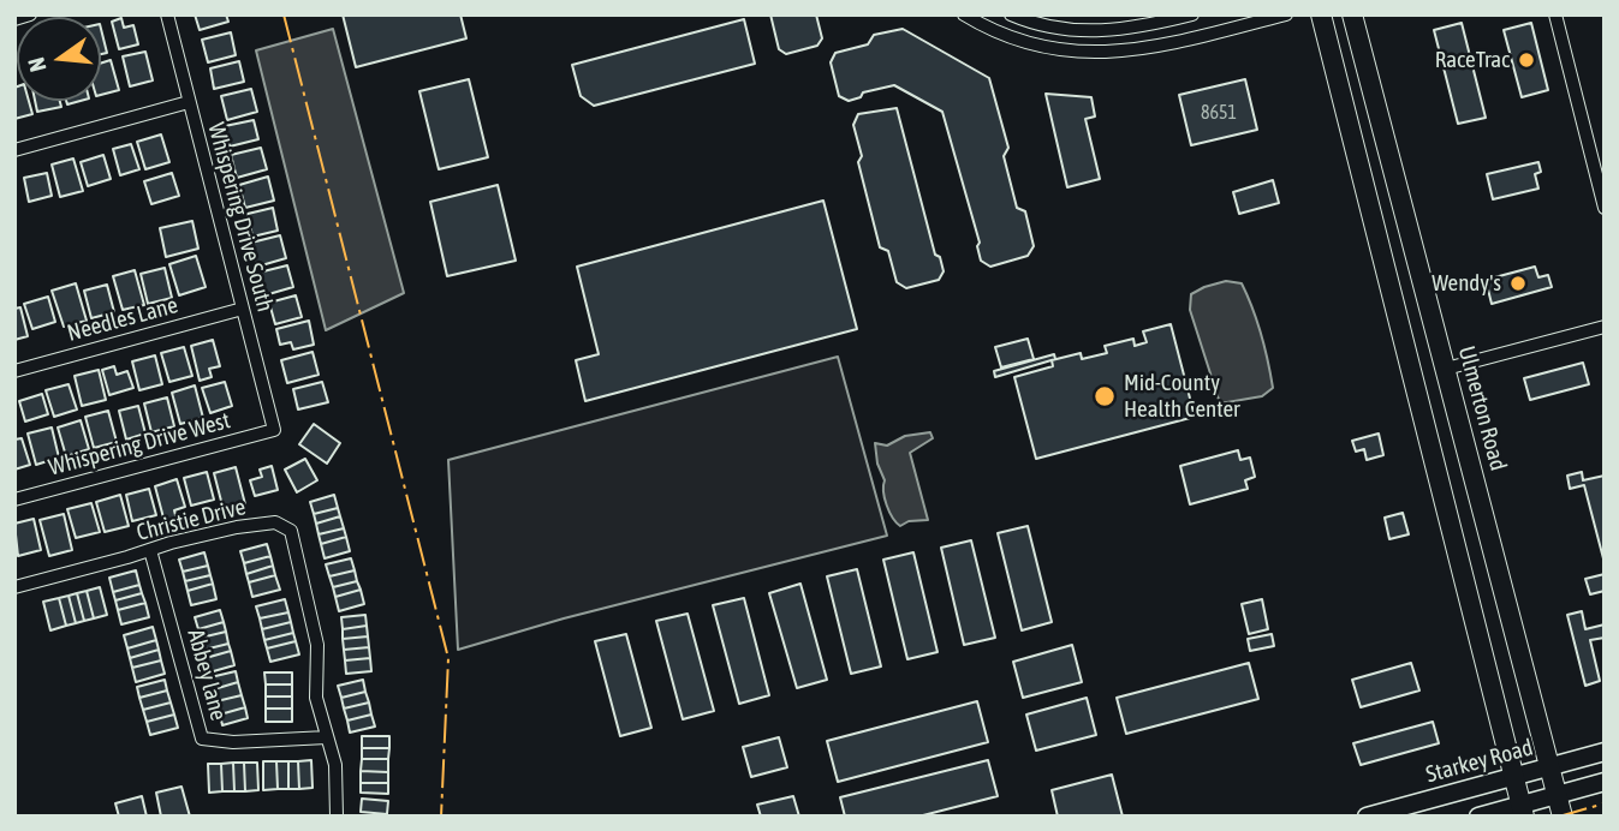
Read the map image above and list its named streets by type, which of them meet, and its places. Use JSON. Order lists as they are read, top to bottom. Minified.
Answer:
{"streets":{"main road":["Ulmerton Road","Starkey Road"],"street":["Whispering Drive South","Needles Lane","Whispering Drive West","Christie Drive","Abbey lane"]},"crossings":[["Whispering Drive South","Needles Lane"],["Whispering Drive South","Whispering Drive West"],["Ulmerton Road","Starkey Road"],["Christie Drive","Abbey lane"]],"places":["RaceTrac","Wendy's","Mid-County Health Center"],"house_numbers":["8651"],"north":"left"}
